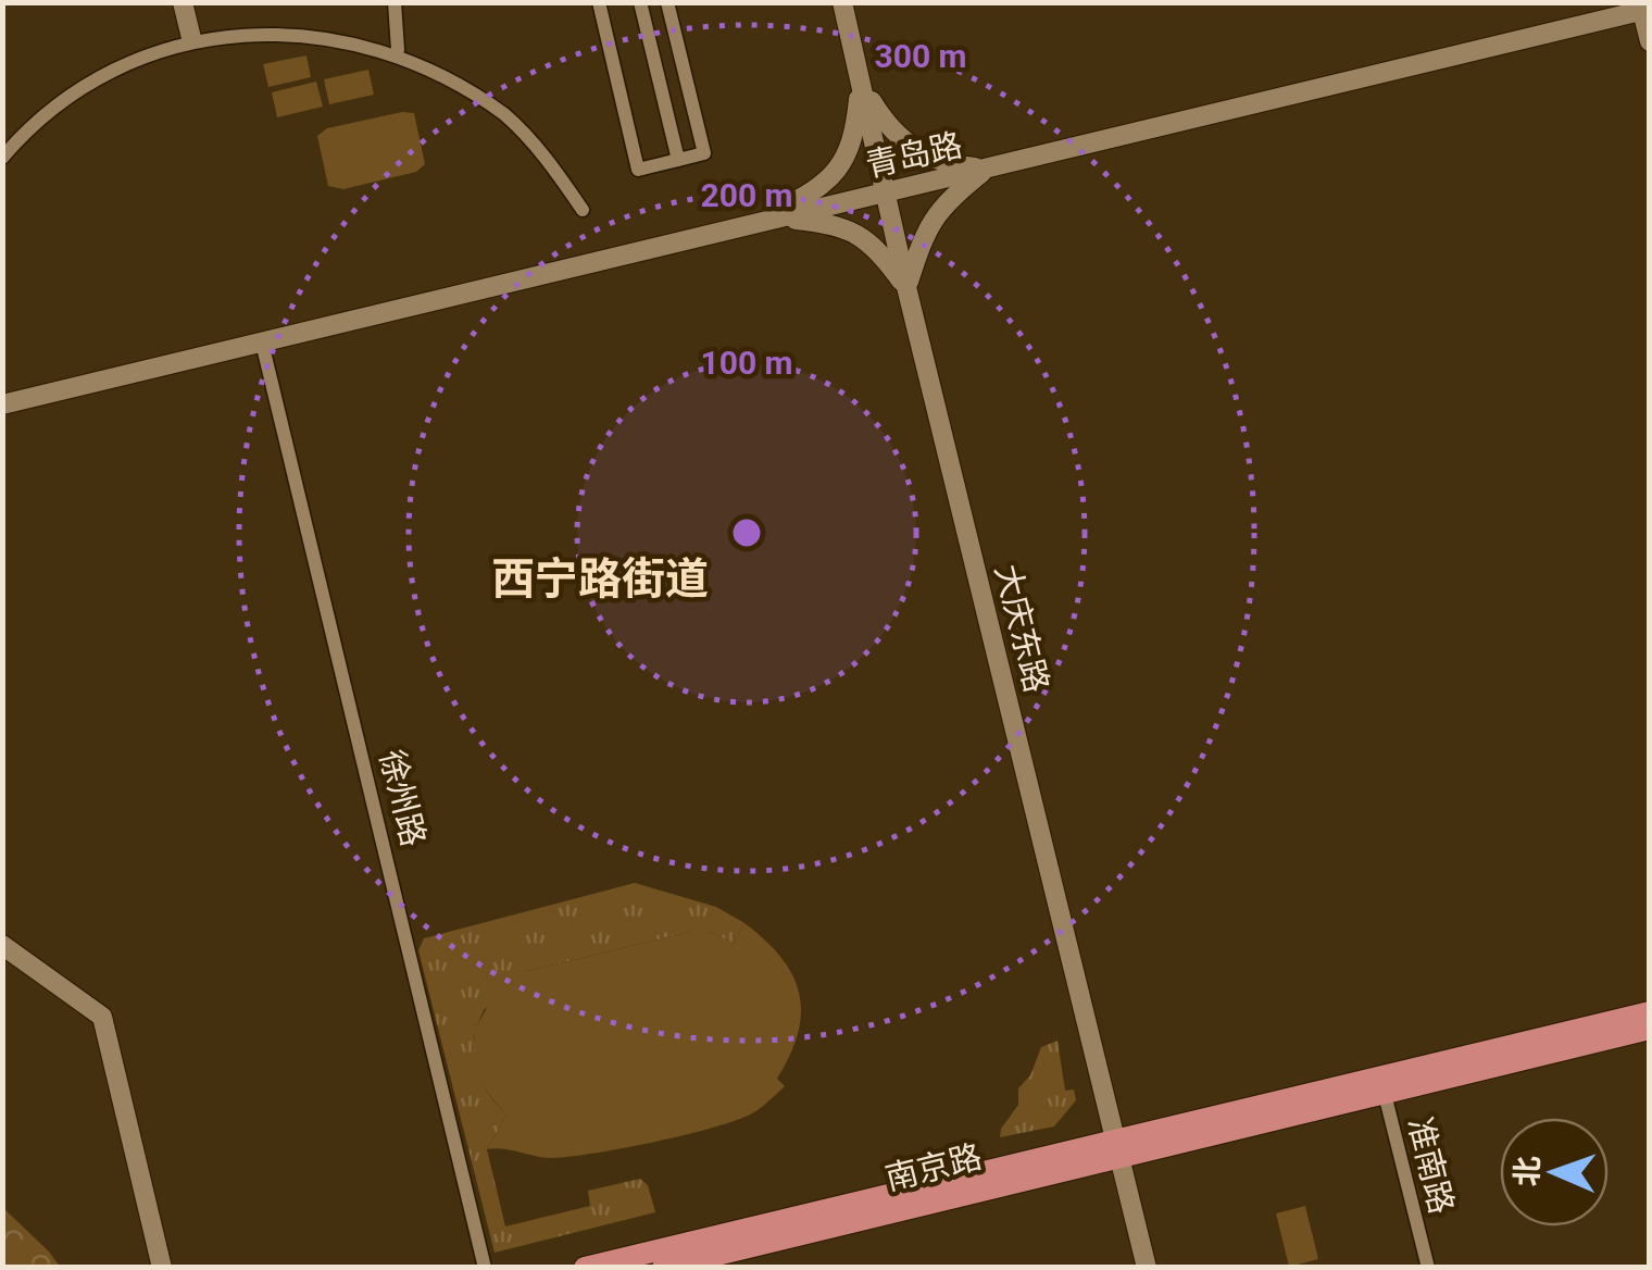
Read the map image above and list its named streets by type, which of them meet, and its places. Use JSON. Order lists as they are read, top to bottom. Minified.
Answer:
{"streets":{"main road":["南京路"],"street":["青岛路","大庆东路","徐州路","准南路"]},"crossings":[["青岛路","大庆东路"],["青岛路","徐州路"],["大庆东路","南京路"],["准南路","南京路"]],"districts":["西宁路街道"],"north":"left","rings":["300 m","200 m","100 m"]}
